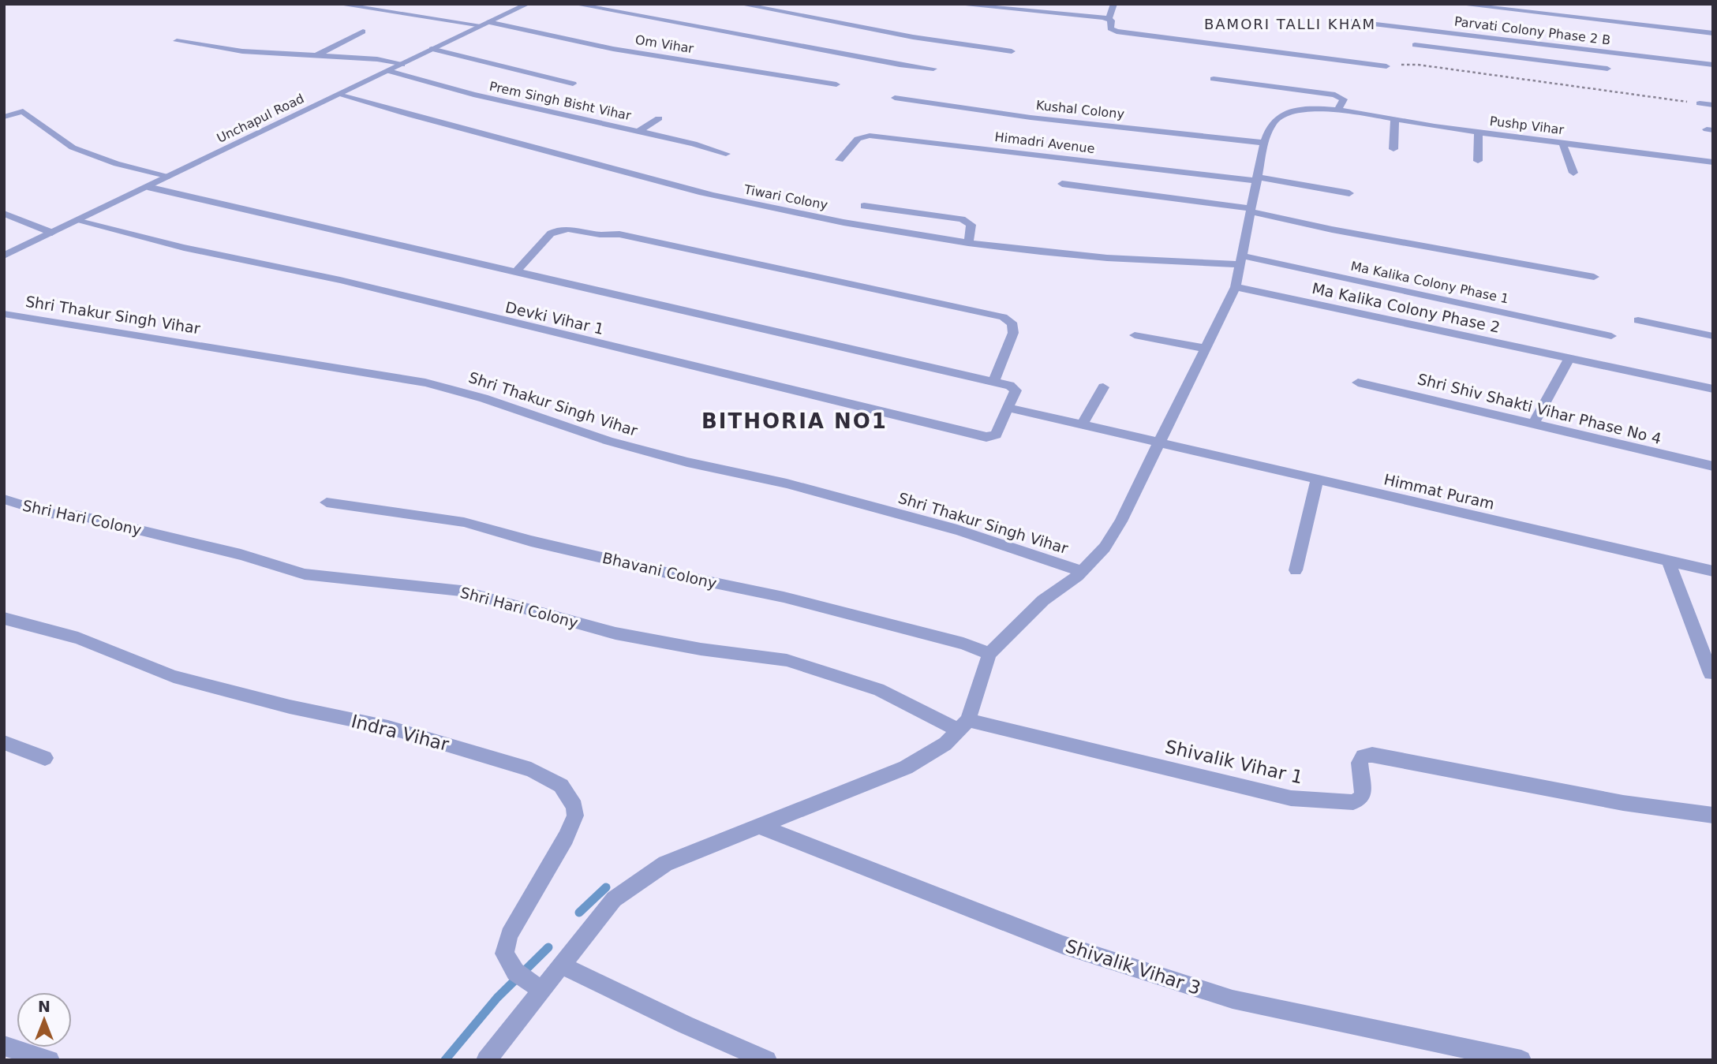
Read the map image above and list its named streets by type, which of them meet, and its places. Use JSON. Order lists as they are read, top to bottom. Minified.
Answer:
{"streets":{"street":["Parvati Colony Phase 2 B","Om Vihar","Prem Singh Bisht Vihar","Kushal Colony","Unchapul Road","Pushp Vihar","Himadri Avenue","Tiwari Colony","Ma Kalika Colony Phase 1","Ma Kalika Colony Phase 2","Shri Thakur Singh Vihar","Devki Vihar 1","Shri Shiv Shakti Vihar Phase No 4","Himmat Puram","Shri Hari Colony","Bhavani Colony","Indra Vihar","Shivalik Vihar 1","Shivalik Vihar 3"]},"crossings":[["Om Vihar","Unchapul Road"],["Prem Singh Bisht Vihar","Unchapul Road"],["Kushal Colony","Pushp Vihar"],["Unchapul Road","Tiwari Colony"],["Unchapul Road","Devki Vihar 1"],["Tiwari Colony","Ma Kalika Colony Phase 1"],["Devki Vihar 1","Himmat Puram"],["Shri Hari Colony","Shivalik Vihar 1"]],"districts":["BAMORI TALLI KHAM","BITHORIA NO1"],"north":"top"}
